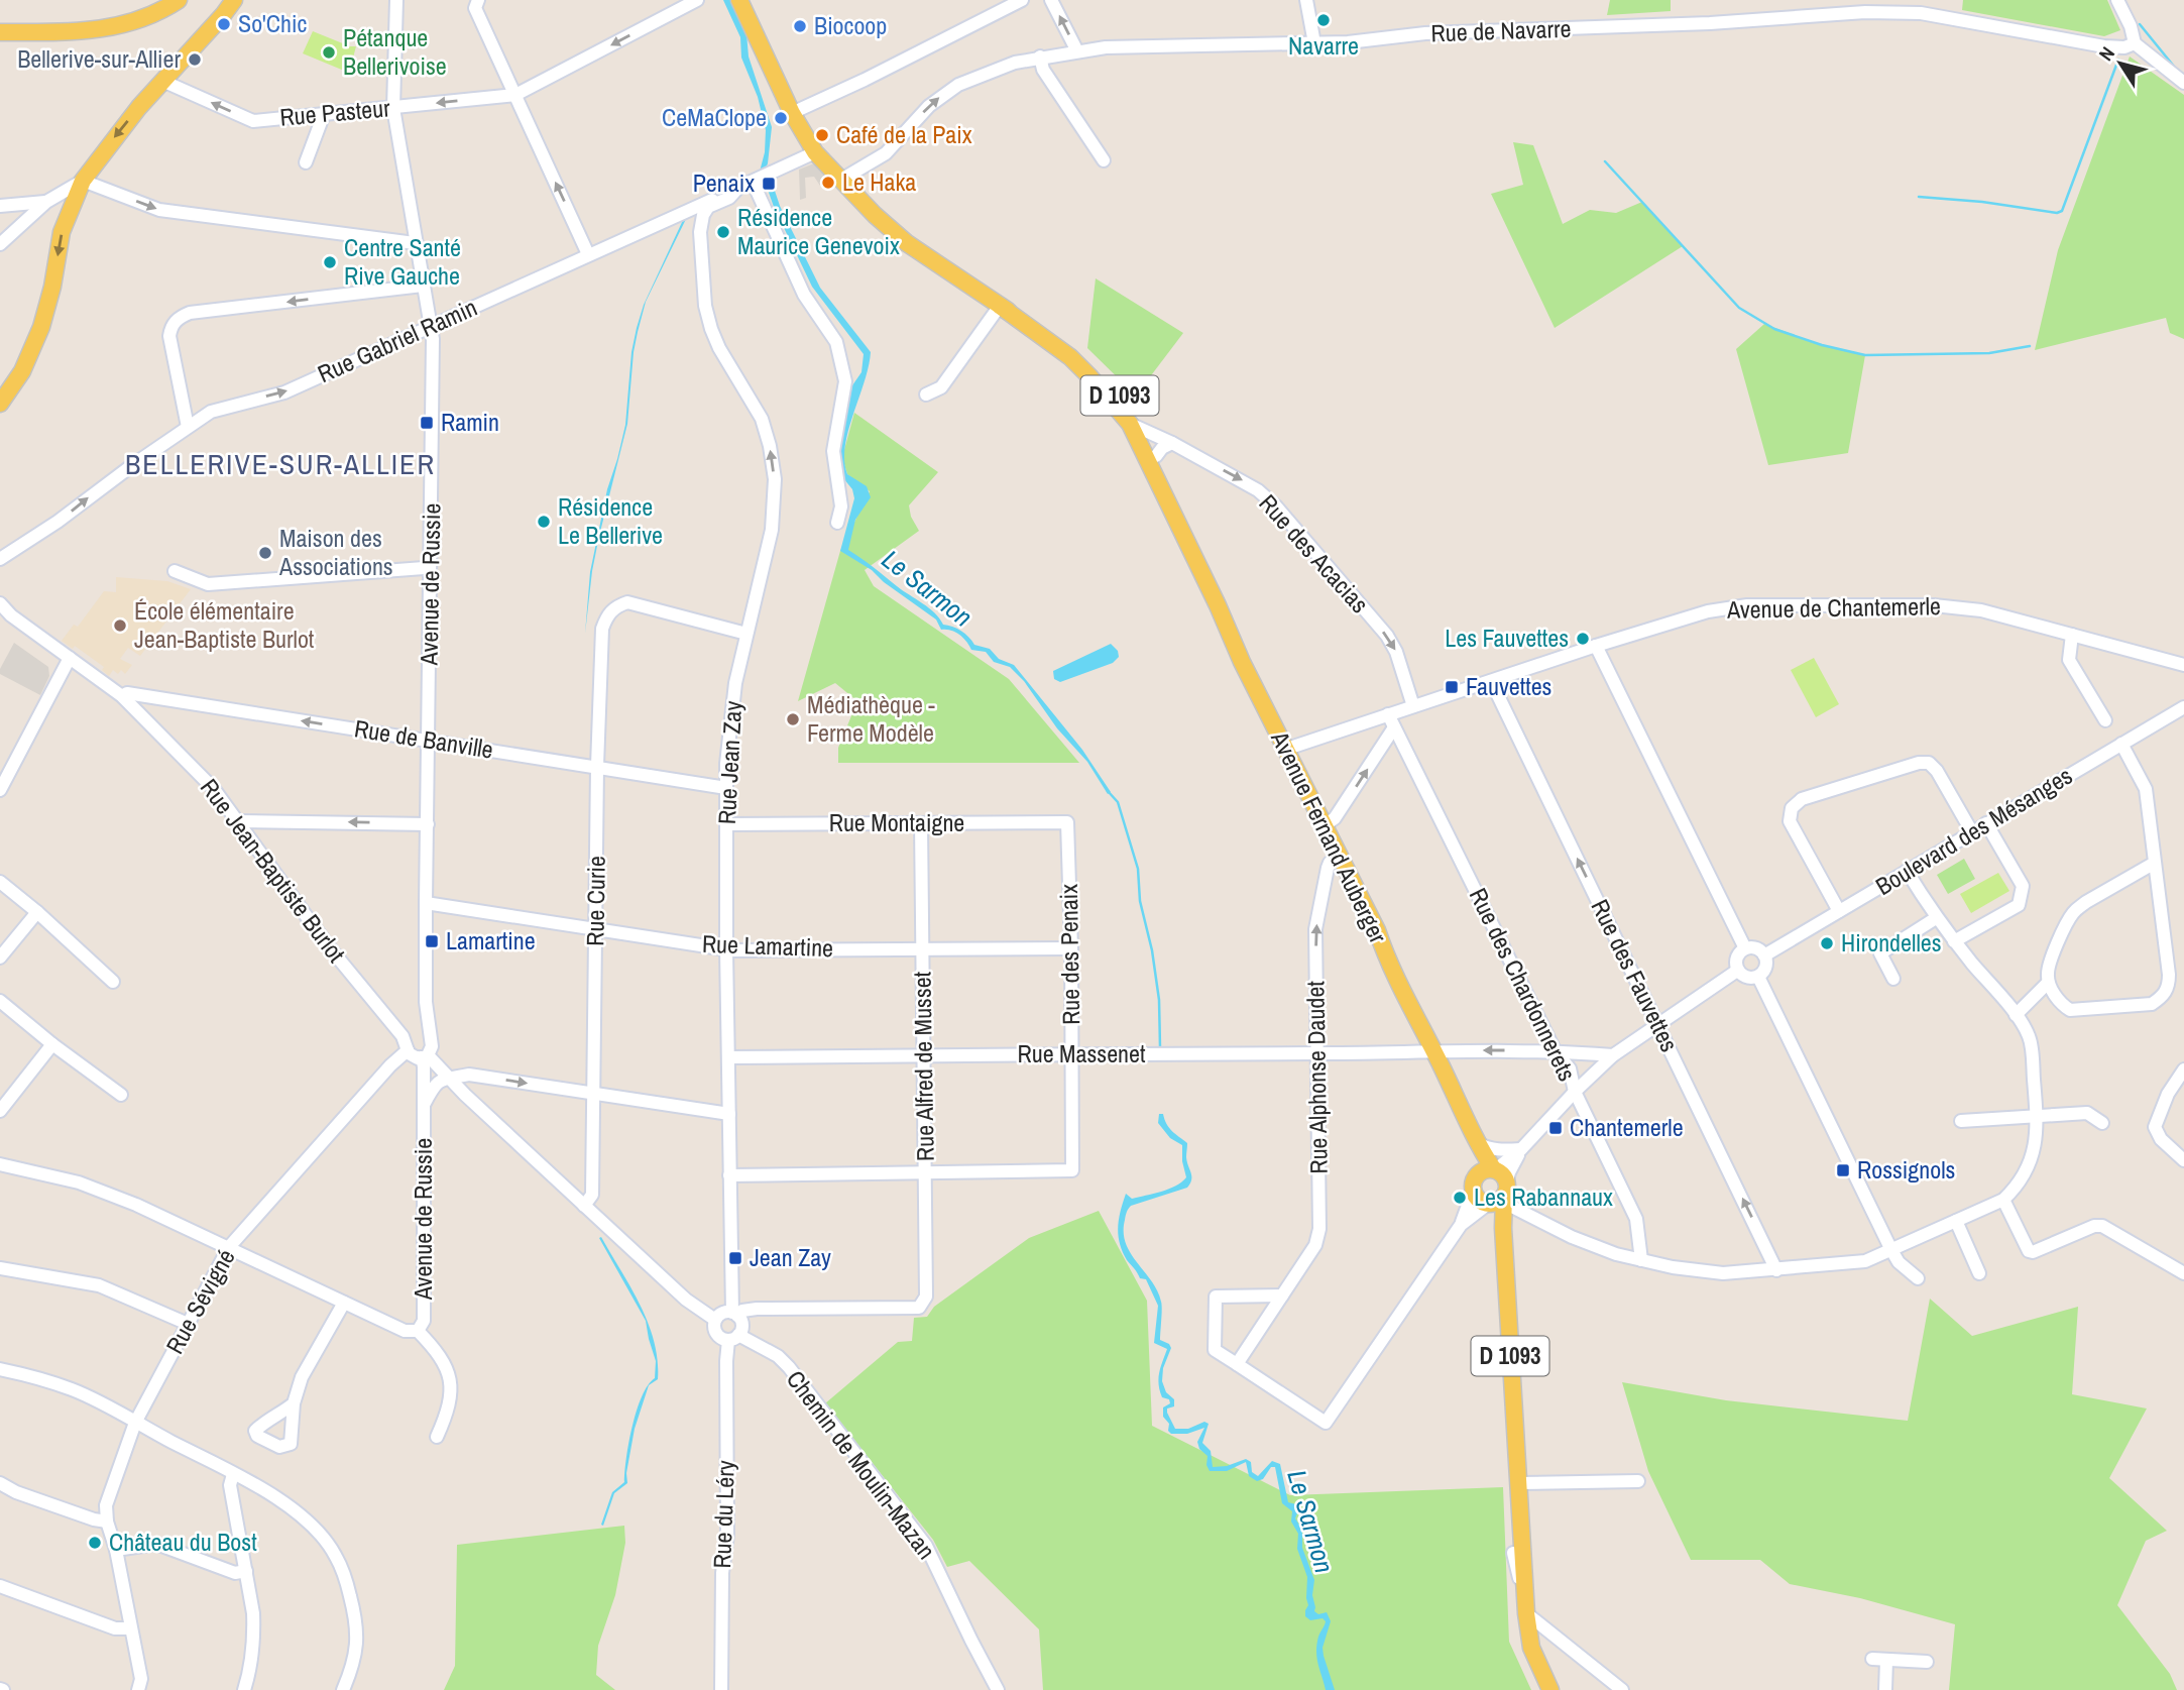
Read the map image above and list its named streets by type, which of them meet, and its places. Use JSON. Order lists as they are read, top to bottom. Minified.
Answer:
{"streets":{"main road":["D 1093","Avenue Fernand Auberger"],"street":["Rue de Navarre","Rue Pasteur","Rue Gabriel Ramin","Rue des Acacias","Avenue de Russie","Avenue de Chantemerle","Rue de Banville","Rue Jean Zay","Rue Montaigne","Boulevard des Mésanges","Rue Jean-Baptiste Burlot","Rue Curie","Rue Lamartine","Rue des Penaix","Rue des Fauvettes","Rue des Chardonnerets","Rue Massenet","Rue Alfred de Musset","Rue Alphonse Daudet","Rue Sévigné","Chemin de Moulin-Mazan","Rue du Léry"]},"crossings":[["Rue de Navarre","D 1093"],["Rue de Navarre","Avenue Fernand Auberger"],["Rue Pasteur","Avenue de Russie"],["Rue Gabriel Ramin","D 1093"],["Rue Gabriel Ramin","Avenue de Russie"],["Rue Gabriel Ramin","Rue Jean Zay"],["D 1093","Avenue Fernand Auberger"],["Rue des Acacias","Avenue de Chantemerle"],["Rue des Acacias","Avenue Fernand Auberger"],["Avenue de Russie","Rue de Banville"],["Avenue de Russie","Rue Jean-Baptiste Burlot"],["Avenue de Russie","Rue Lamartine"],["Avenue de Russie","Rue Sévigné"],["Avenue de Chantemerle","Avenue Fernand Auberger"],["Avenue de Chantemerle","Rue des Fauvettes"],["Avenue de Chantemerle","Rue des Chardonnerets"],["Rue de Banville","Rue Jean Zay"],["Rue de Banville","Rue Jean-Baptiste Burlot"],["Rue de Banville","Rue Curie"],["Rue Jean Zay","Rue Montaigne"],["Rue Jean Zay","Rue Curie"],["Rue Jean Zay","Rue Lamartine"],["Rue Jean Zay","Rue Massenet"],["Rue Jean Zay","Rue Alfred de Musset"],["Rue Jean Zay","Chemin de Moulin-Mazan"],["Rue Jean Zay","Rue du Léry"],["Rue Montaigne","Rue des Penaix"],["Rue Montaigne","Rue Alfred de Musset"],["Avenue Fernand Auberger","Rue Massenet"],["Avenue Fernand Auberger","Rue Alphonse Daudet"],["Rue Jean-Baptiste Burlot","Rue Sévigné"],["Rue Curie","Rue Lamartine"],["Rue Lamartine","Rue des Penaix"],["Rue Lamartine","Rue Alfred de Musset"],["Rue des Penaix","Rue Massenet"],["Rue des Penaix","Rue Alfred de Musset"],["Rue des Chardonnerets","Rue Massenet"],["Rue Massenet","Rue Alfred de Musset"],["Rue Massenet","Rue Alphonse Daudet"],["Rue Alfred de Musset","Chemin de Moulin-Mazan"],["Rue Alfred de Musset","Rue du Léry"],["Chemin de Moulin-Mazan","Rue du Léry"]],"one_way":["Rue Gabriel Ramin","Rue des Acacias","Rue des Fauvettes","Rue Alphonse Daudet"],"districts":["BELLERIVE-SUR-ALLIER"],"water":["Le Sarmon"],"places":{"other":["Navarre","So'Chic","Biocoop","Pétanque Bellerivoise","Bellerive-sur-Allier","CeMaClope","Café de la Paix","Le Haka","Résidence Maurice Genevoix","Centre Santé Rive Gauche","Résidence Le Bellerive","Maison des Associations","École élémentaire Jean-Baptiste Burlot","Les Fauvettes","Médiathèque - Ferme Modèle","Hirondelles","Les Rabannaux","Château du Bost"],"transit":["Penaix","Ramin","Fauvettes","Lamartine","Chantemerle","Rossignols","Jean Zay"]},"north":"top left"}
